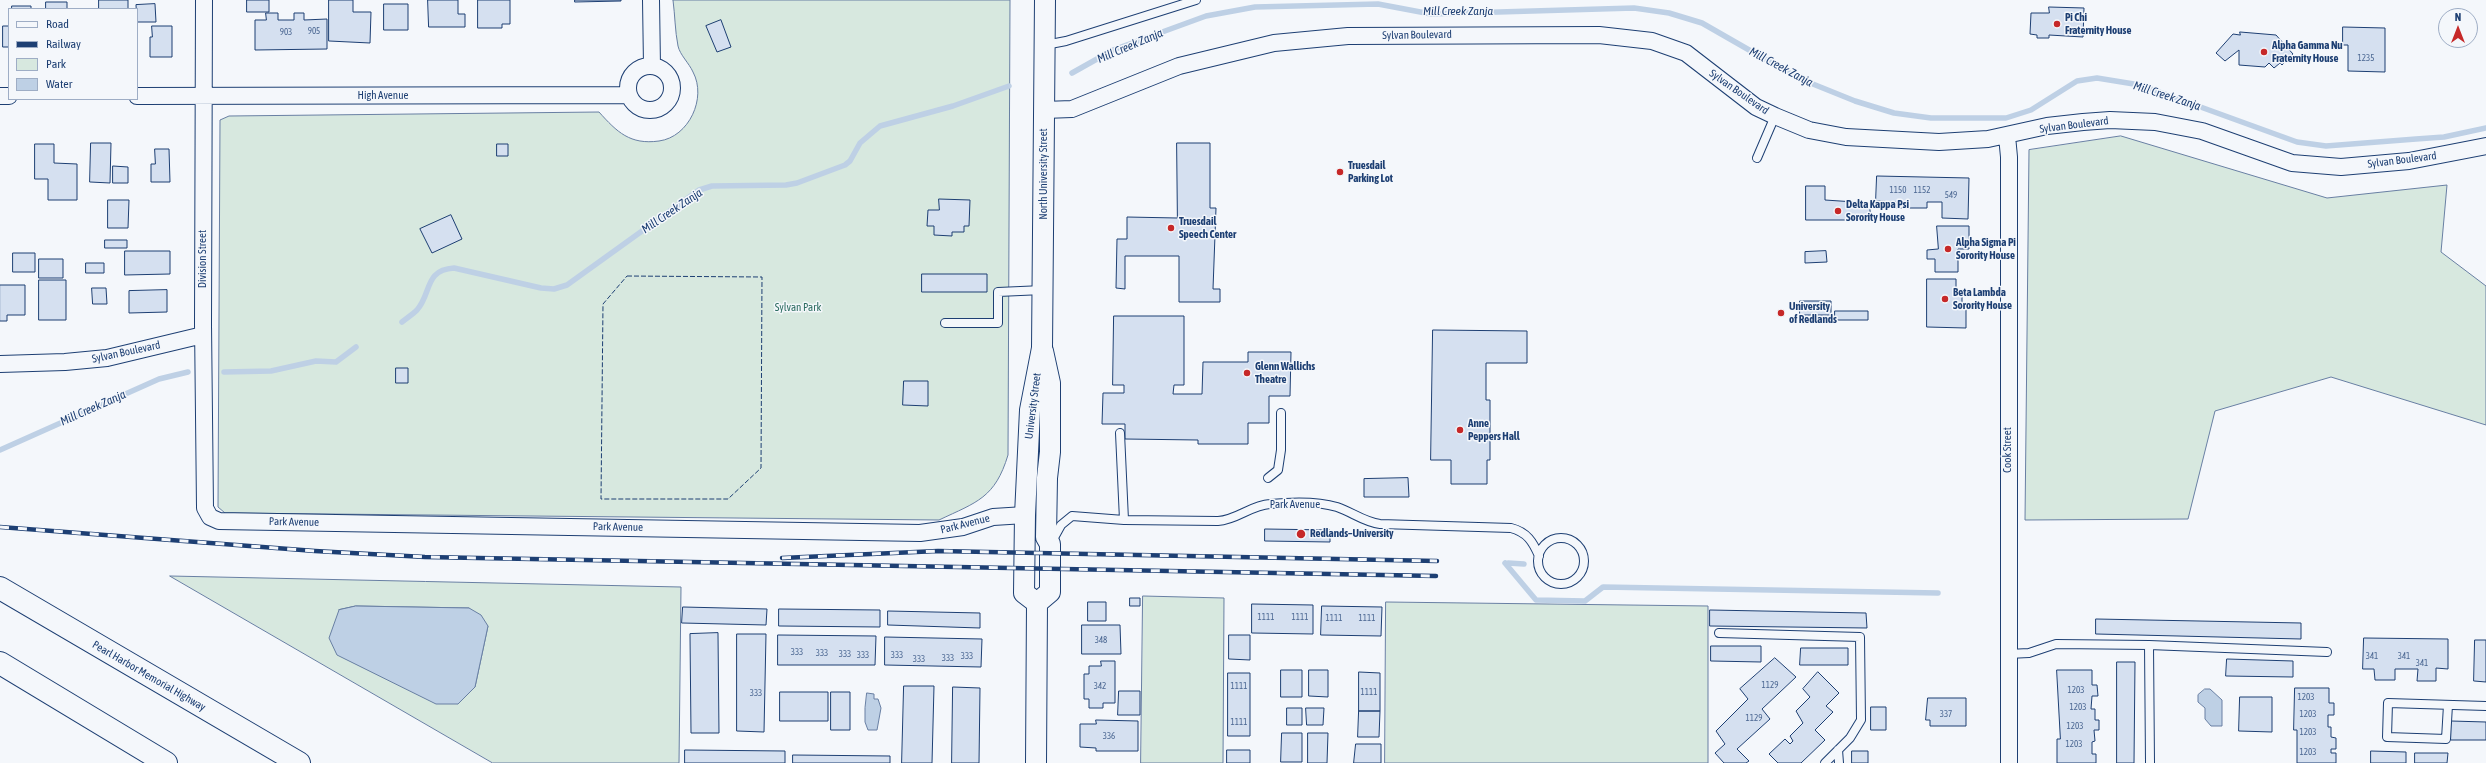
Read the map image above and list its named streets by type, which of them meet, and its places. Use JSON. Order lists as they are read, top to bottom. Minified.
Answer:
{"streets":{"highway":["Pearl Harbor Memorial Highway"],"street":["Sylvan Boulevard","High Avenue","North University Street","Division Street","University Street","Cook Street","Park Avenue"]},"crossings":[["Sylvan Boulevard","North University Street"],["Sylvan Boulevard","Division Street"],["Sylvan Boulevard","Cook Street"],["High Avenue","Division Street"],["North University Street","University Street"],["Division Street","Park Avenue"],["University Street","Park Avenue"]],"water":["Mill Creek Zanja"],"parks":["Sylvan Park"],"places":["Pi Chi Fraternity House","Alpha Gamma Nu Fraternity House","Truesdail Parking Lot","Delta Kappa Psi Sorority House","Truesdail Speech Center","Alpha Sigma Pi Sorority House","Beta Lambda Sorority House","University of Redlands","Glenn Wallichs Theatre","Anne Peppers Hall","Redlands–University"],"house_numbers":["905","903","1235","1150","1152","549","1111","1111","1111","1111","348","333","333","333","333","333","333","341","341","333","333","341","1129","342","1111","1203","1111","333","1203","1203","337","1203","1129","1111","1203","1203","336","1203","1203"],"legend":["Road","Railway","Park","Water"],"north":"top"}
